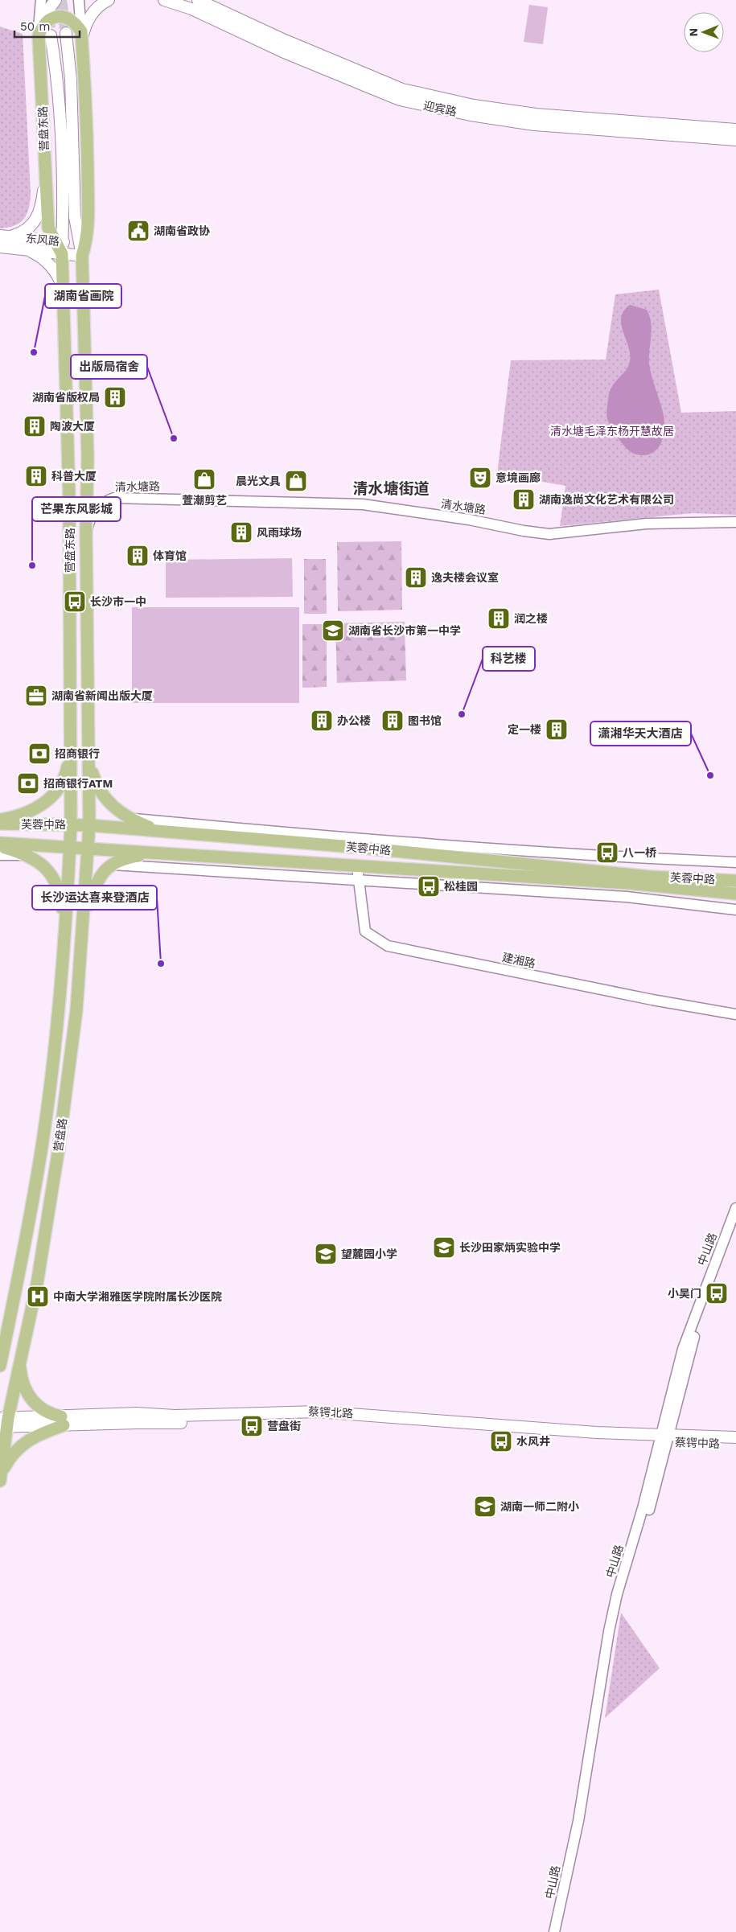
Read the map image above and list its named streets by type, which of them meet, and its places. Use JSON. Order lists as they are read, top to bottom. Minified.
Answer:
{"streets":{"main road":["迎宾路","营盘东路","东风路","芙蓉中路","营盘路","蔡锷北路","蔡锷中路"],"street":["清水塘路","建湘路","中山路"]},"crossings":[["营盘东路","东风路"],["营盘东路","清水塘路"],["营盘东路","芙蓉中路"],["营盘东路","营盘路"],["芙蓉中路","建湘路"],["芙蓉中路","营盘路"],["营盘路","蔡锷北路"],["中山路","蔡锷北路"],["中山路","蔡锷中路"],["蔡锷北路","蔡锷中路"]],"districts":["清水塘街道"],"parks":["清水塘毛泽东杨开慧故居"],"places":{"public building":["湖南省政协"],"other":["湖南省画院","出版局宿舍","芒果东风影城","科艺楼","潇湘华天大酒店","长沙运达喜来登酒店"],"building":["湖南省版权局","陶波大厦","科普大厦","湖南逸尚文化艺术有限公司","风雨球场","体育馆","逸夫楼会议室","润之楼","办公楼","图书馆","定一楼"],"theatre":["意境画廊"],"shop":["萱潮剪艺","晨光文具"],"bus stop":["长沙市一中","八一桥","松桂园","小吴门","营盘街","水风井"],"school or university":["湖南省长沙市第一中学","长沙田家炳实验中学","望麓园小学","湖南一师二附小"],"office":["湖南省新闻出版大厦"],"bank":["招商银行","招商银行ATM"],"hospital":["中南大学湘雅医学院附属长沙医院"]},"scale_bar":"50 m","north":"left"}
